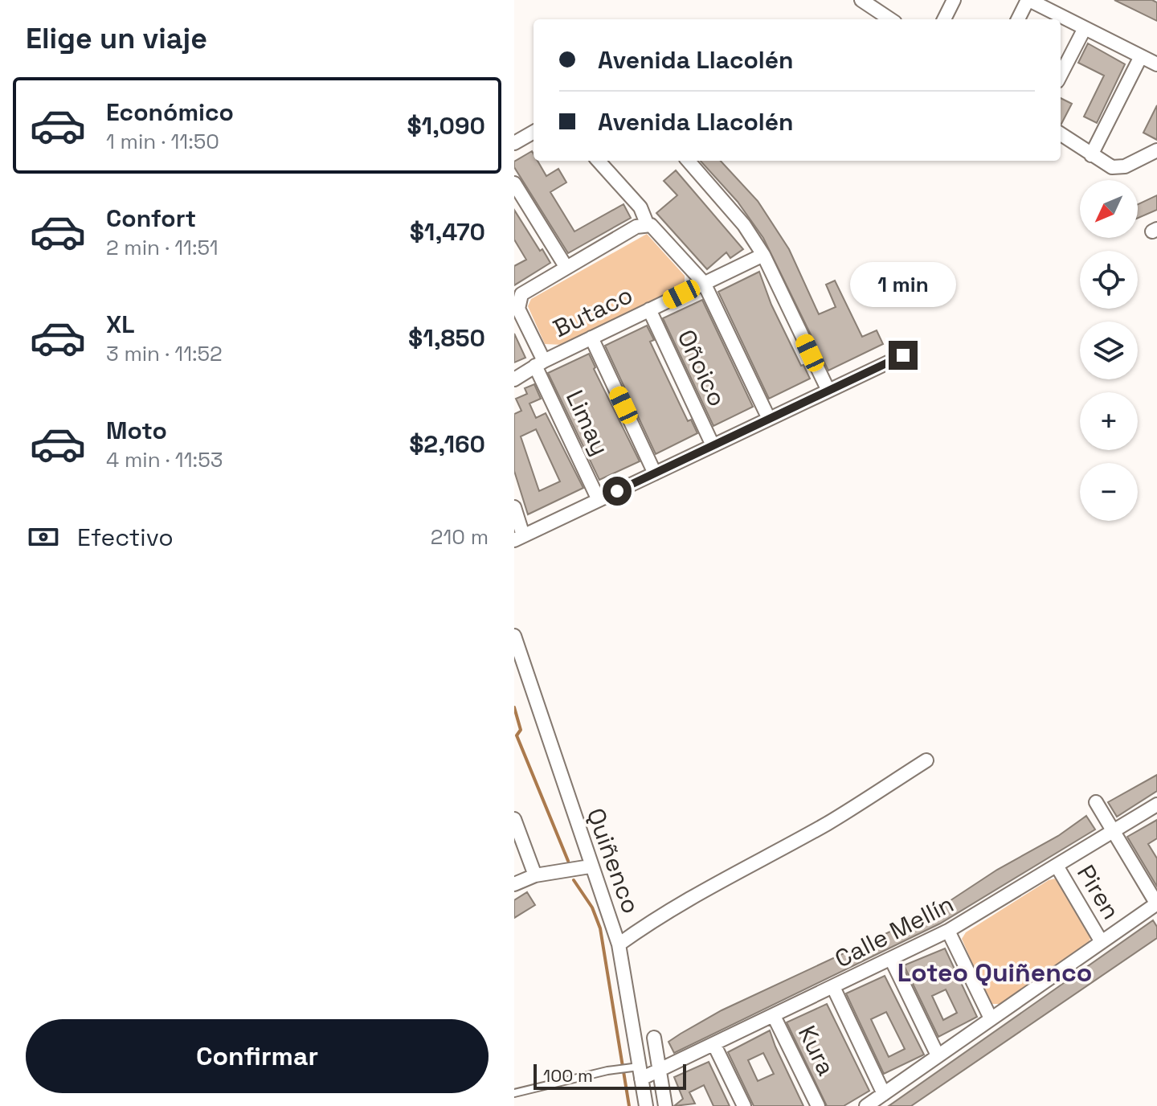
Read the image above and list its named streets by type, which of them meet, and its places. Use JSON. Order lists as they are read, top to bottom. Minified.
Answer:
{"streets":{"street":["Butaco","Oñoico","Limay","Quiñenco","Piren","Calle Mellín","Kura"]},"crossings":[["Butaco","Oñoico"],["Butaco","Limay"],["Quiñenco","Calle Mellín"],["Piren","Calle Mellín"],["Calle Mellín","Kura"]],"districts":["Loteo Quiñenco"],"scale_bar":"100 m","north":"bottom left","page":{"heading":"Elige un viaje","banner":["Avenida Llacolén","Avenida Llacolén"],"list":[{"name":"Económico","note":"1 min · 11:50","value":"$1,090"},{"name":"Confort","note":"2 min · 11:51","value":"$1,470"},{"name":"XL","note":"3 min · 11:52","value":"$1,850"},{"name":"Moto","note":"4 min · 11:53","value":"$2,160"}],"map_buttons":["+","−"],"bubble":"1 min","pay":["Efectivo","210 m"],"buttons":"Confirmar","scale":"100 m"}}
